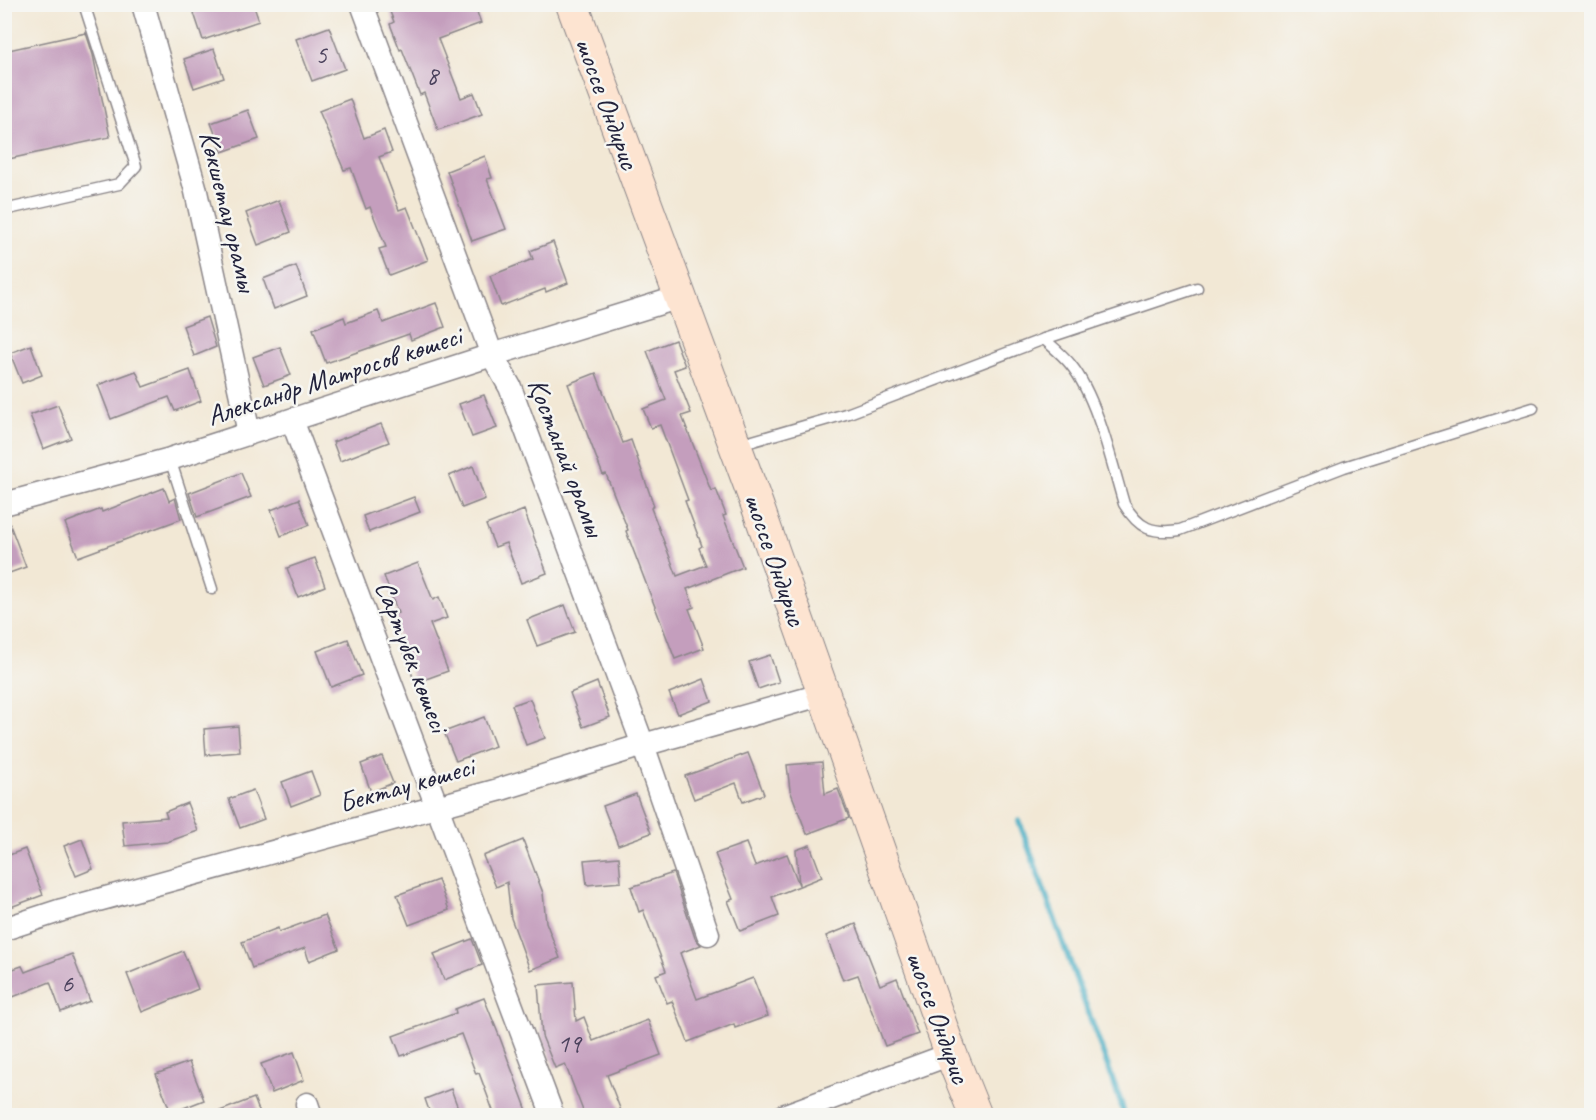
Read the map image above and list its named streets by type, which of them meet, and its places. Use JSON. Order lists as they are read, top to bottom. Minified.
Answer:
{"streets":{"main road":["шоссе Ондирис"],"street":["Көкшетау орамы","Александр Матросов көшесі","Қостанай орамы","Сартүбек көшесі","Бектау көшесі"]},"crossings":[["шоссе Ондирис","Александр Матросов көшесі"],["шоссе Ондирис","Бектау көшесі"],["Көкшетау орамы","Александр Матросов көшесі"],["Александр Матросов көшесі","Қостанай орамы"],["Александр Матросов көшесі","Сартүбек көшесі"],["Қостанай орамы","Бектау көшесі"],["Сартүбек көшесі","Бектау көшесі"]],"house_numbers":["5","8","6","19"]}
